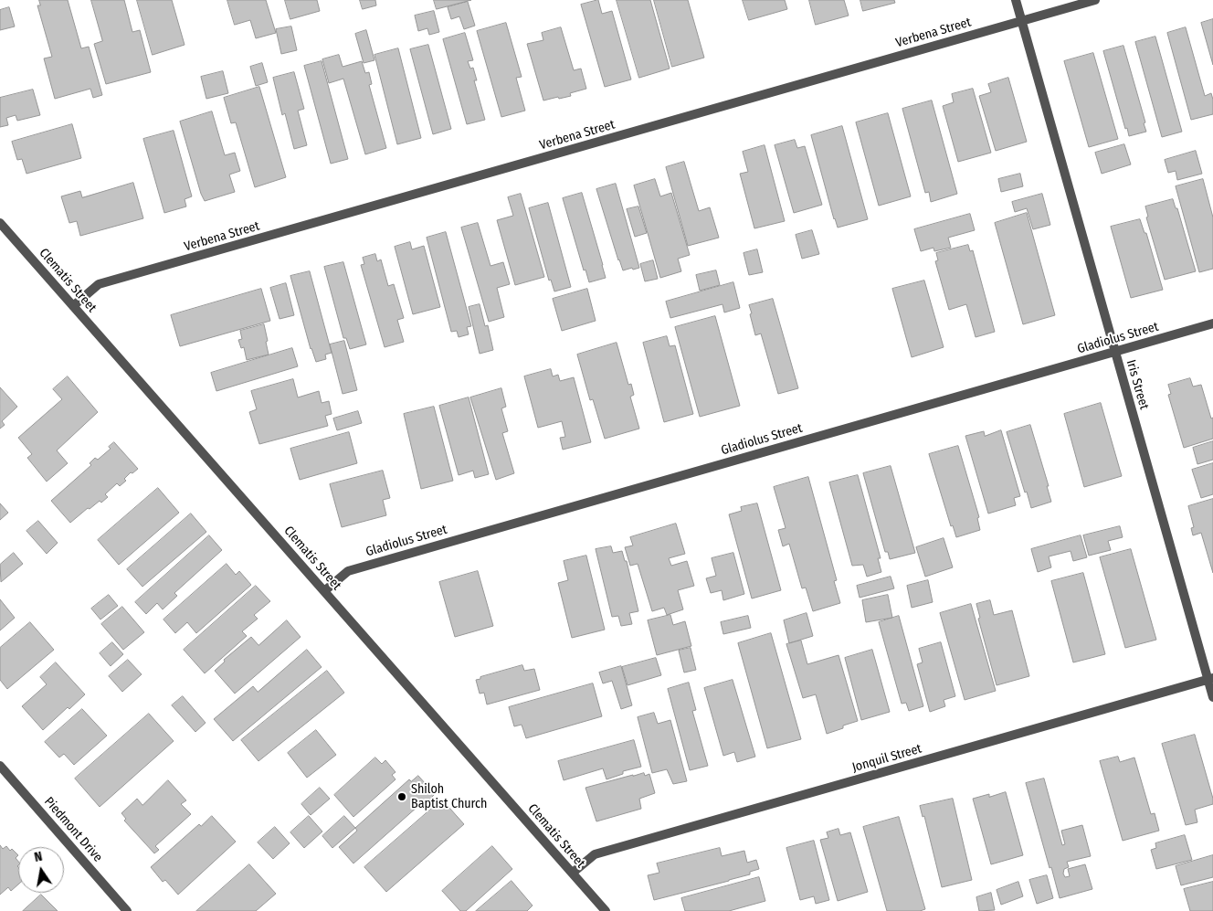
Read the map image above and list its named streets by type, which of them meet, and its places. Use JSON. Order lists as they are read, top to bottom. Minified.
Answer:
{"streets":{"street":["Verbena Street","Clematis Street","Gladiolus Street","Iris Street","Jonquil Street","Piedmont Drive"]},"crossings":[["Verbena Street","Clematis Street"],["Verbena Street","Iris Street"],["Clematis Street","Gladiolus Street"],["Clematis Street","Jonquil Street"],["Gladiolus Street","Iris Street"],["Iris Street","Jonquil Street"]],"places":["Shiloh Baptist Church"],"north":"top"}
